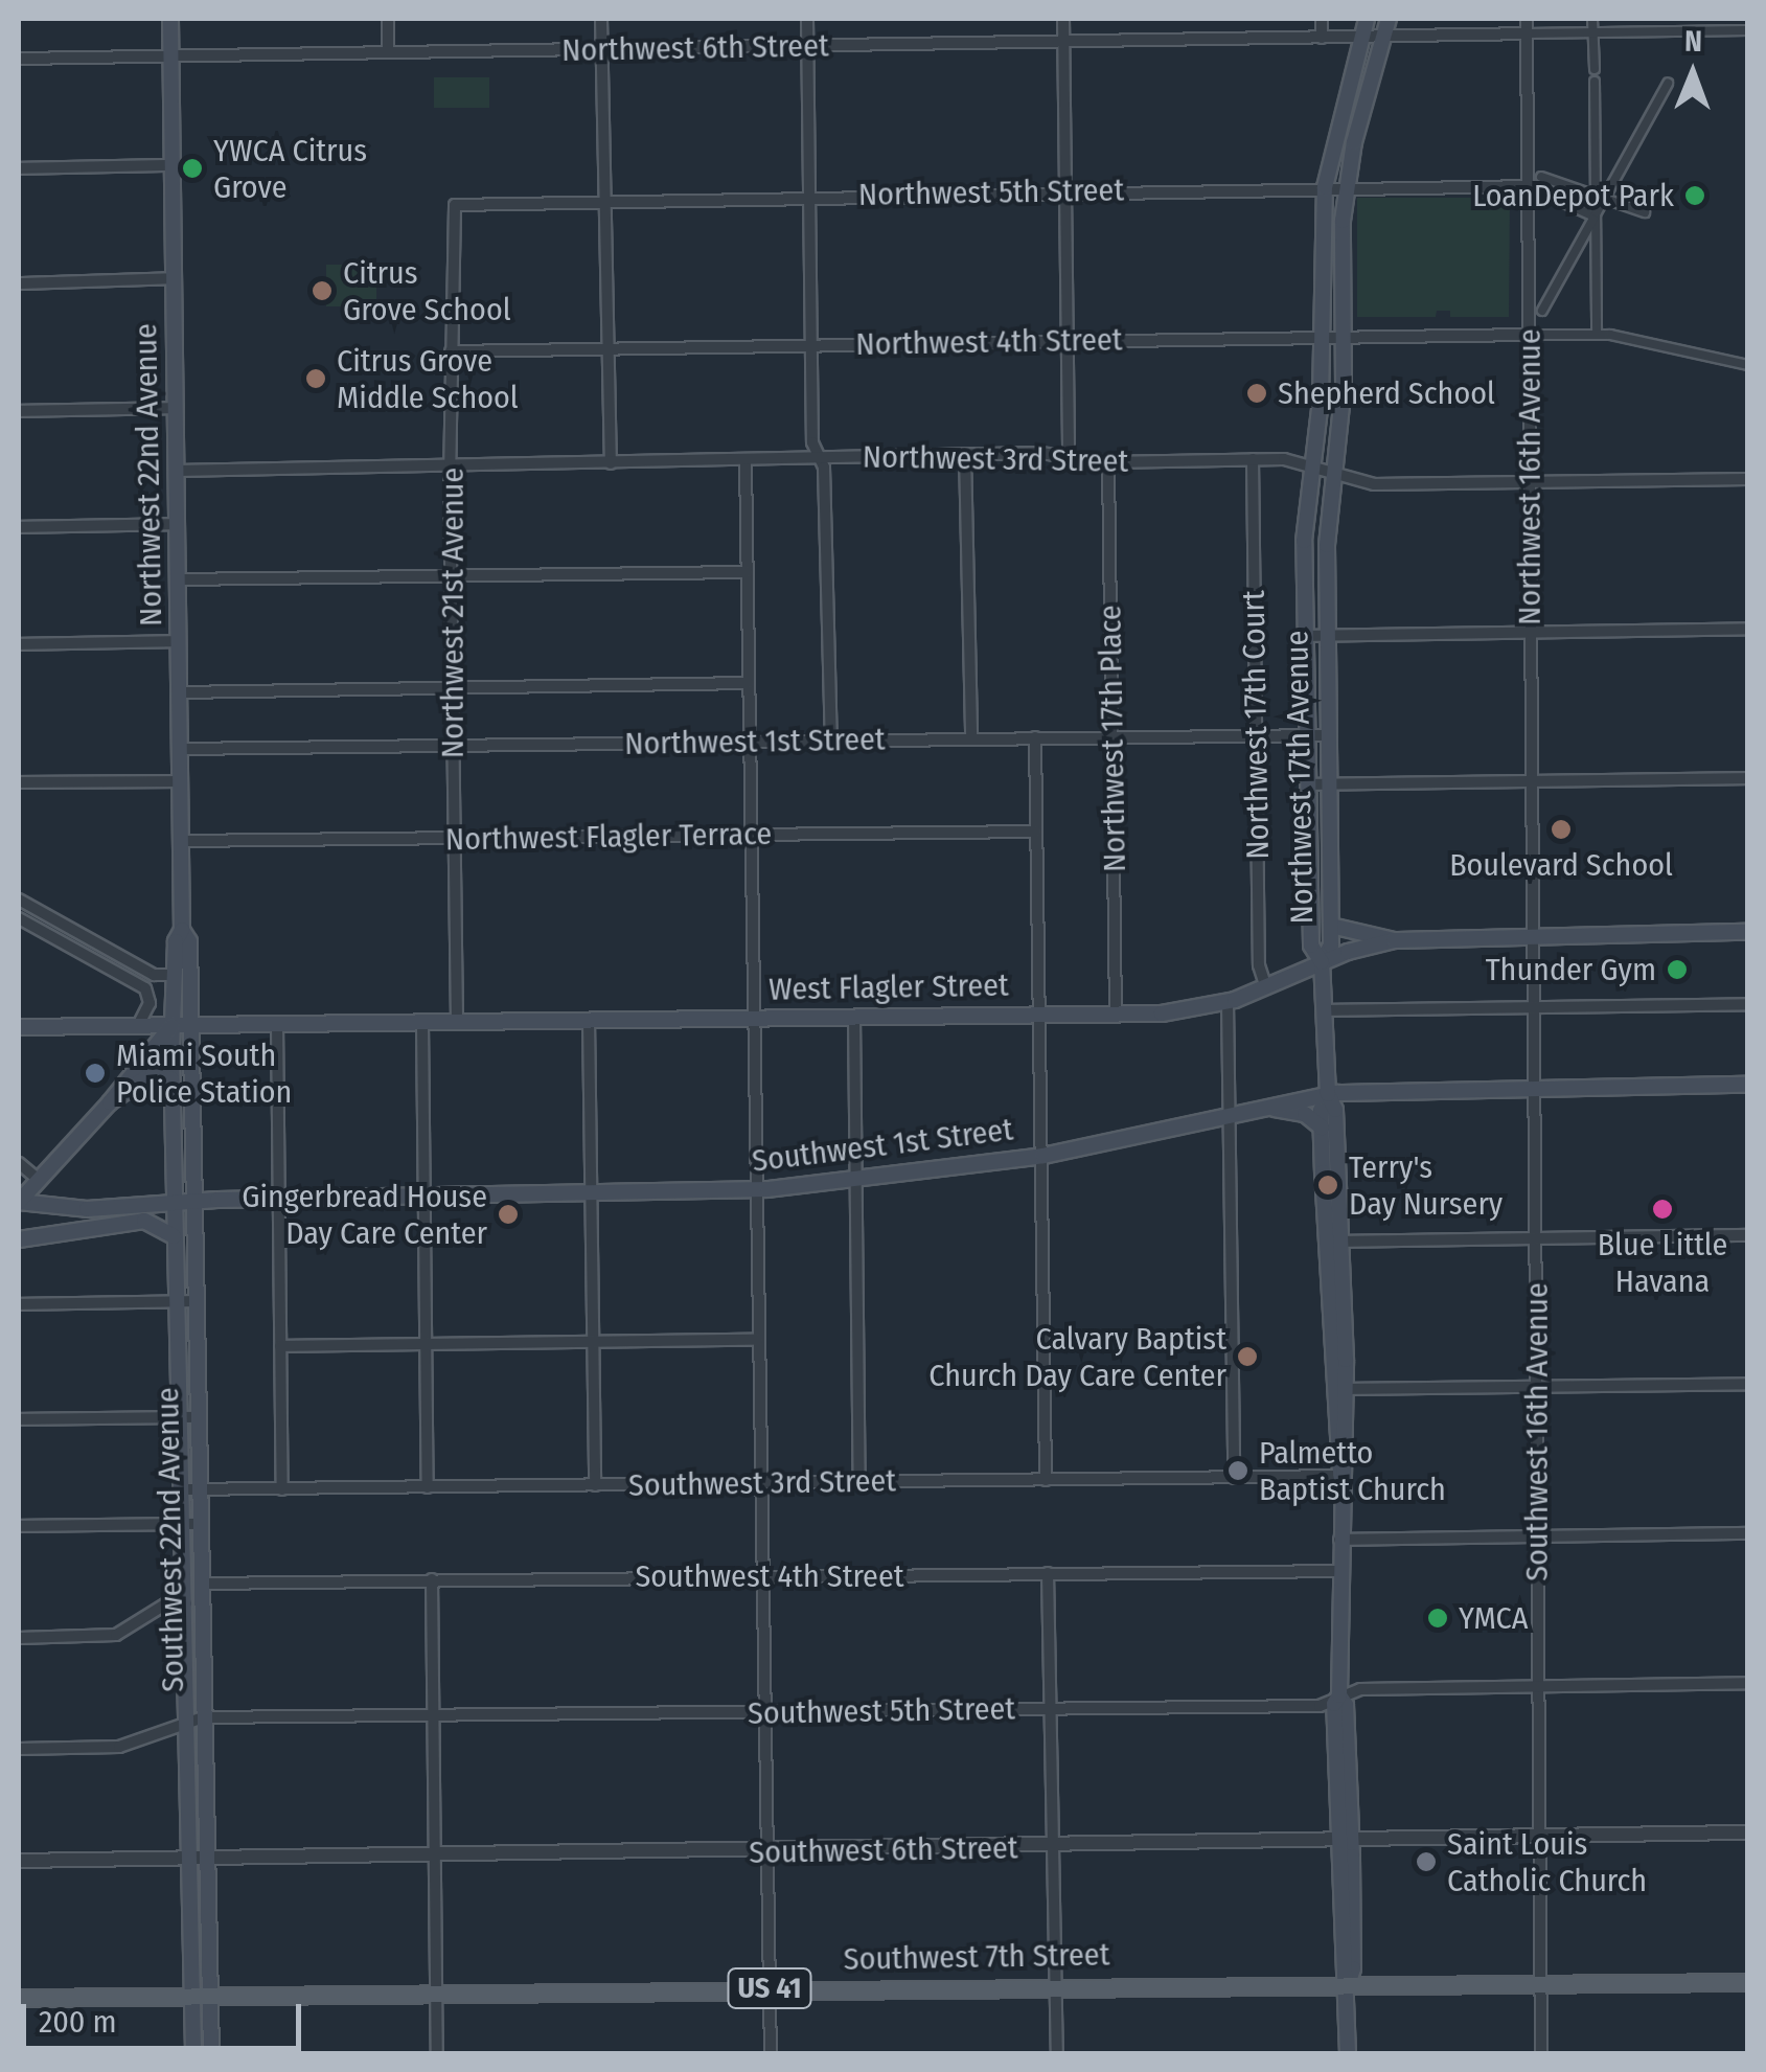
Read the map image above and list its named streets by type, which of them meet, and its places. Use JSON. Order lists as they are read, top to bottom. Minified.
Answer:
{"streets":{"main road":["Northwest 22nd Avenue","Northwest 17th Avenue","West Flagler Street","Southwest 1st Street","Southwest 22nd Avenue","Southwest 7th Street","US 41"],"street":["Northwest 6th Street","Northwest 5th Street","Northwest 4th Street","Northwest 3rd Street","Northwest 16th Avenue","Northwest 21st Avenue","Northwest 17th Court","Northwest 17th Place","Northwest 1st Street","Northwest Flagler Terrace","Southwest 16th Avenue","Southwest 3rd Street","Southwest 4th Street","Southwest 5th Street","Southwest 6th Street"]},"crossings":[["Northwest 6th Street","Northwest 22nd Avenue"],["Northwest 6th Street","Northwest 16th Avenue"],["Northwest 6th Street","Northwest 17th Avenue"],["Northwest 5th Street","Northwest 16th Avenue"],["Northwest 5th Street","Northwest 21st Avenue"],["Northwest 5th Street","Northwest 17th Avenue"],["Northwest 4th Street","Northwest 16th Avenue"],["Northwest 4th Street","Northwest 21st Avenue"],["Northwest 4th Street","Northwest 17th Avenue"],["Northwest 3rd Street","Northwest 22nd Avenue"],["Northwest 3rd Street","Northwest 16th Avenue"],["Northwest 3rd Street","Northwest 21st Avenue"],["Northwest 3rd Street","Northwest 17th Court"],["Northwest 3rd Street","Northwest 17th Place"],["Northwest 3rd Street","Northwest 17th Avenue"],["Northwest 22nd Avenue","Northwest 1st Street"],["Northwest 22nd Avenue","Northwest Flagler Terrace"],["Northwest 22nd Avenue","West Flagler Street"],["Northwest 22nd Avenue","Southwest 22nd Avenue"],["Northwest 16th Avenue","West Flagler Street"],["Northwest 16th Avenue","Southwest 16th Avenue"],["Northwest 21st Avenue","Northwest 1st Street"],["Northwest 21st Avenue","Northwest Flagler Terrace"],["Northwest 21st Avenue","West Flagler Street"],["Northwest 17th Court","Northwest 1st Street"],["Northwest 17th Court","West Flagler Street"],["Northwest 17th Place","Northwest 1st Street"],["Northwest 17th Place","West Flagler Street"],["Northwest 1st Street","Northwest 17th Avenue"],["Northwest 17th Avenue","West Flagler Street"],["West Flagler Street","Southwest 16th Avenue"],["West Flagler Street","Southwest 22nd Avenue"],["Southwest 1st Street","Southwest 16th Avenue"],["Southwest 1st Street","Southwest 22nd Avenue"],["Southwest 16th Avenue","Southwest 5th Street"],["Southwest 16th Avenue","Southwest 6th Street"],["Southwest 16th Avenue","Southwest 7th Street"],["Southwest 3rd Street","Southwest 22nd Avenue"],["Southwest 22nd Avenue","Southwest 4th Street"],["Southwest 22nd Avenue","Southwest 5th Street"],["Southwest 22nd Avenue","Southwest 6th Street"],["Southwest 22nd Avenue","Southwest 7th Street"]],"places":["YWCA Citrus Grove","LoanDepot Park","Citrus Grove School","Citrus Grove Middle School","Shepherd School","Boulevard School","Thunder Gym","Miami South Police Station","Terry's Day Nursery","Blue Little Havana","Gingerbread House Day Care Center","Calvary Baptist Church Day Care Center","Palmetto Baptist Church","YMCA","Saint Louis Catholic Church"],"scale_bar":"200 m","north":"top"}
